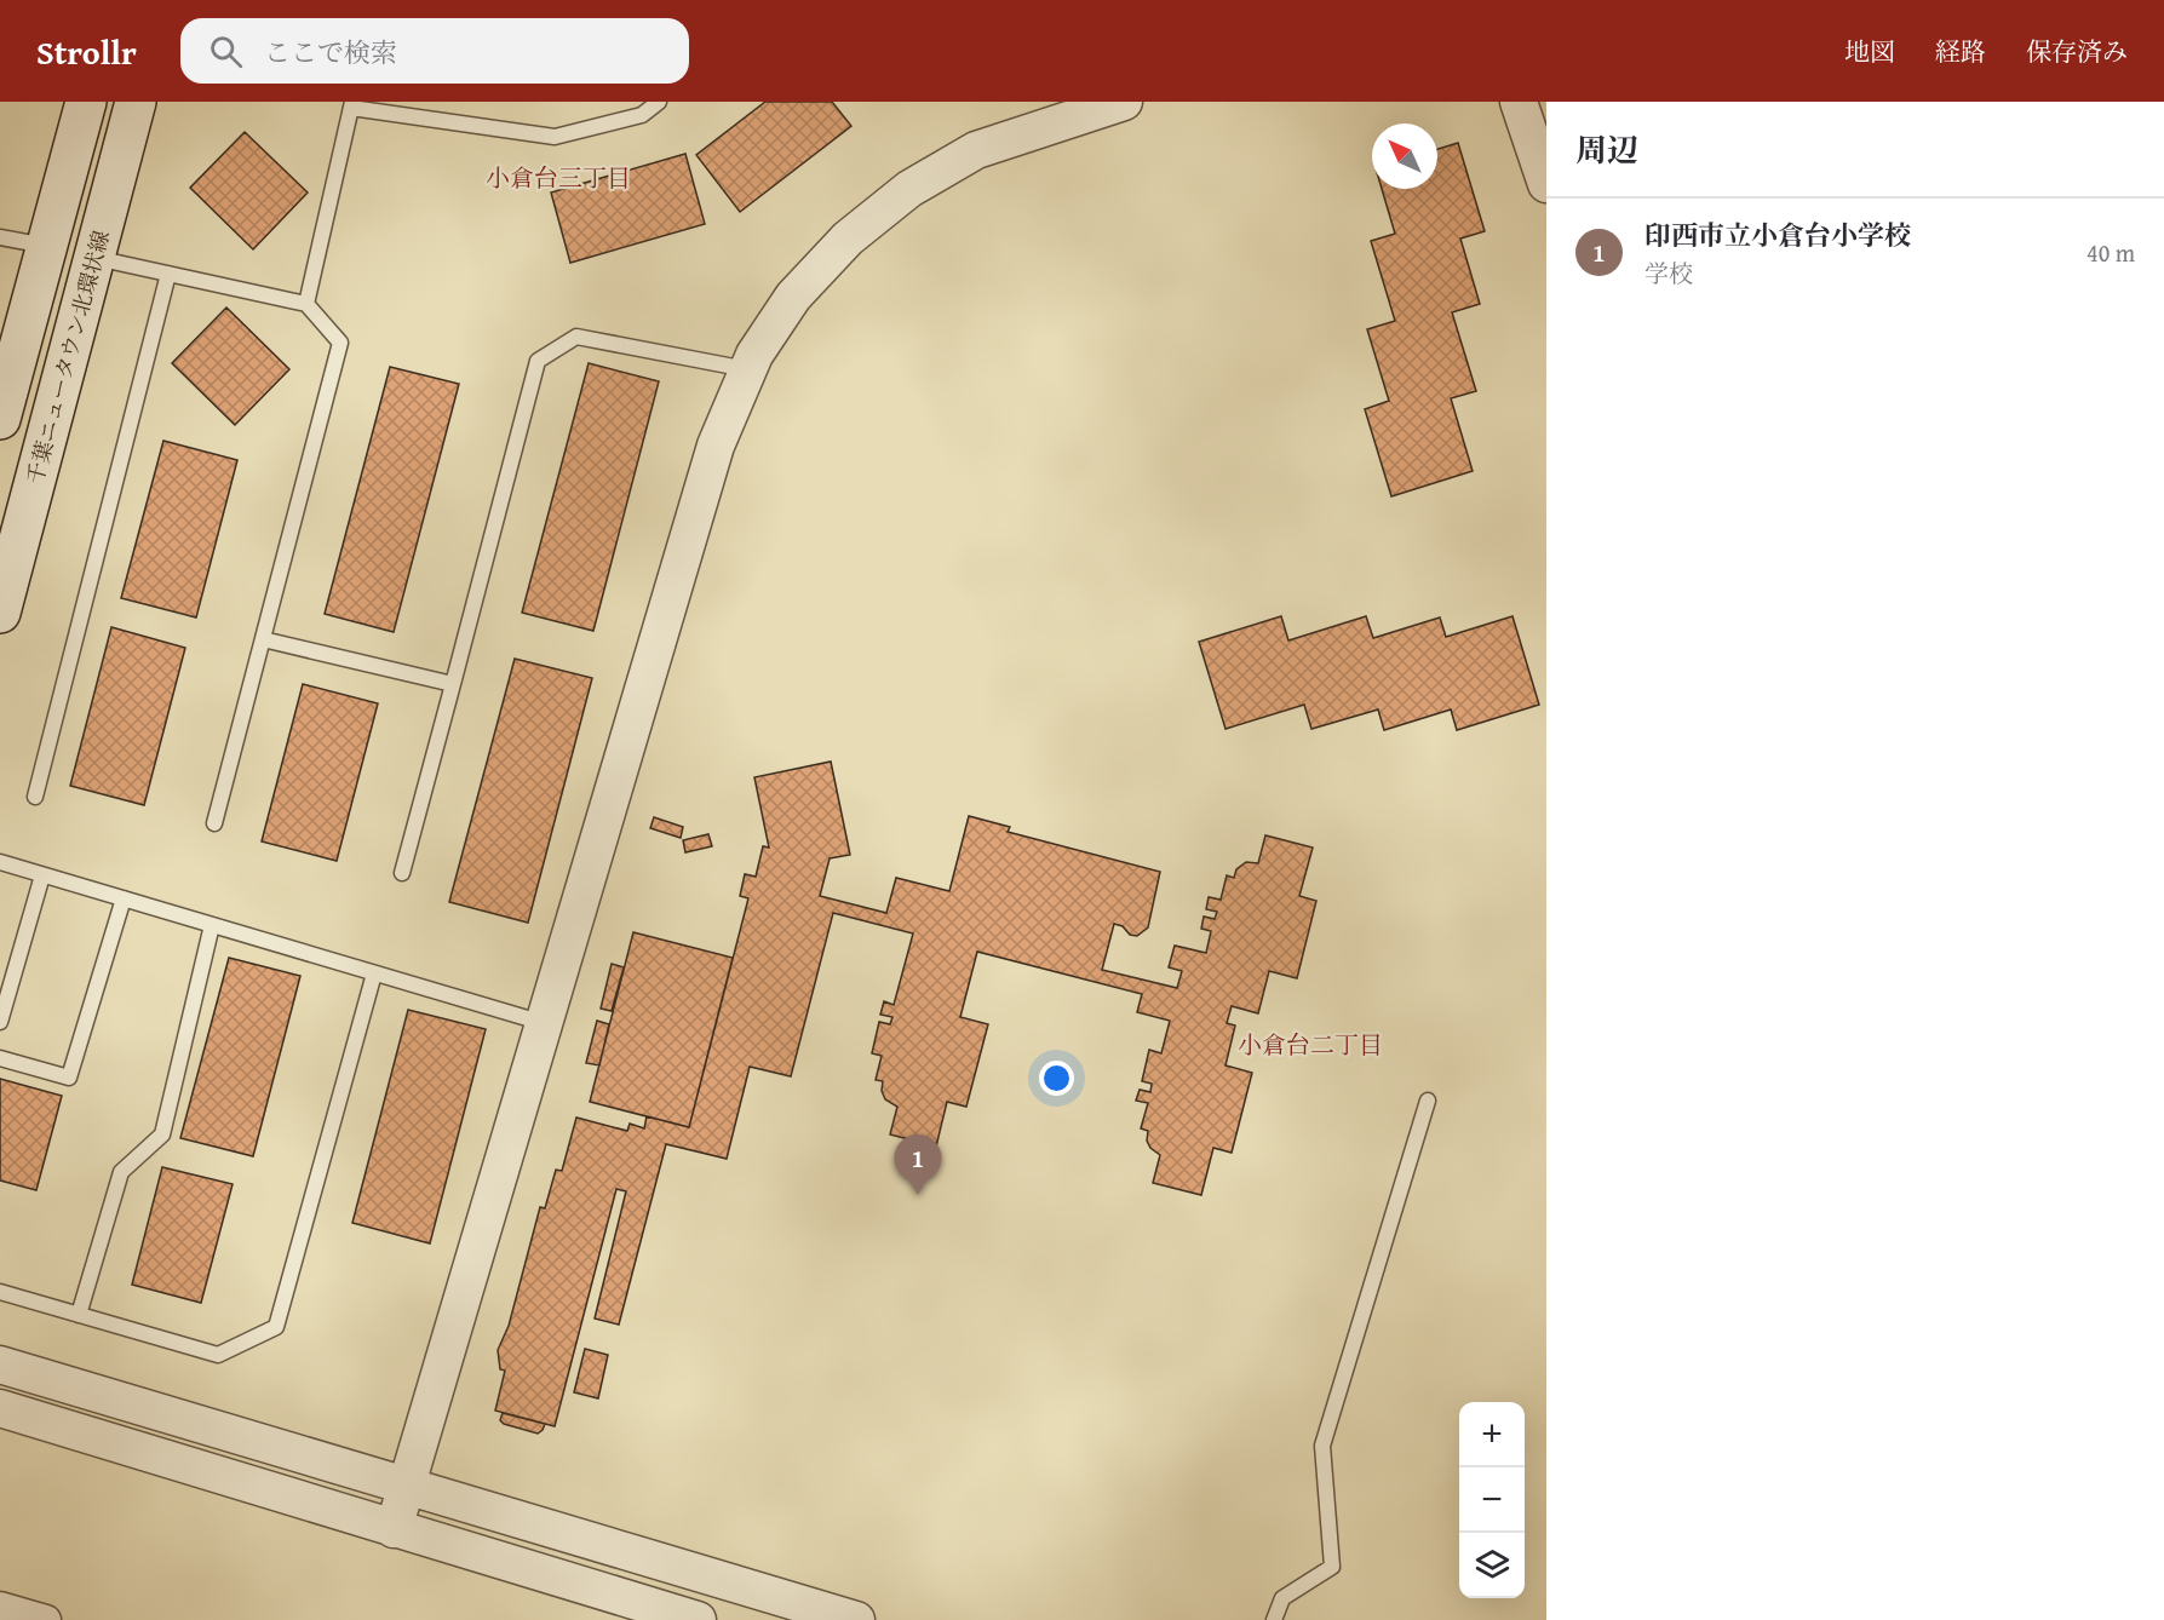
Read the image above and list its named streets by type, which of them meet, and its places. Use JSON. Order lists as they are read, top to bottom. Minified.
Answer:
{"streets":{"main road":["千葉ニュータウン北環状線"]},"districts":["小倉台三丁目","小倉台二丁目"],"north":"top left","page":{"header":"Strollr","search":"ここで検索","nav":["地図","経路","保存済み"],"heading":"周辺","list":[{"mark":"1","name":"印西市立小倉台小学校","note":"学校","value":"40 m"}],"pins":"1","map_buttons":["+","−"]}}
